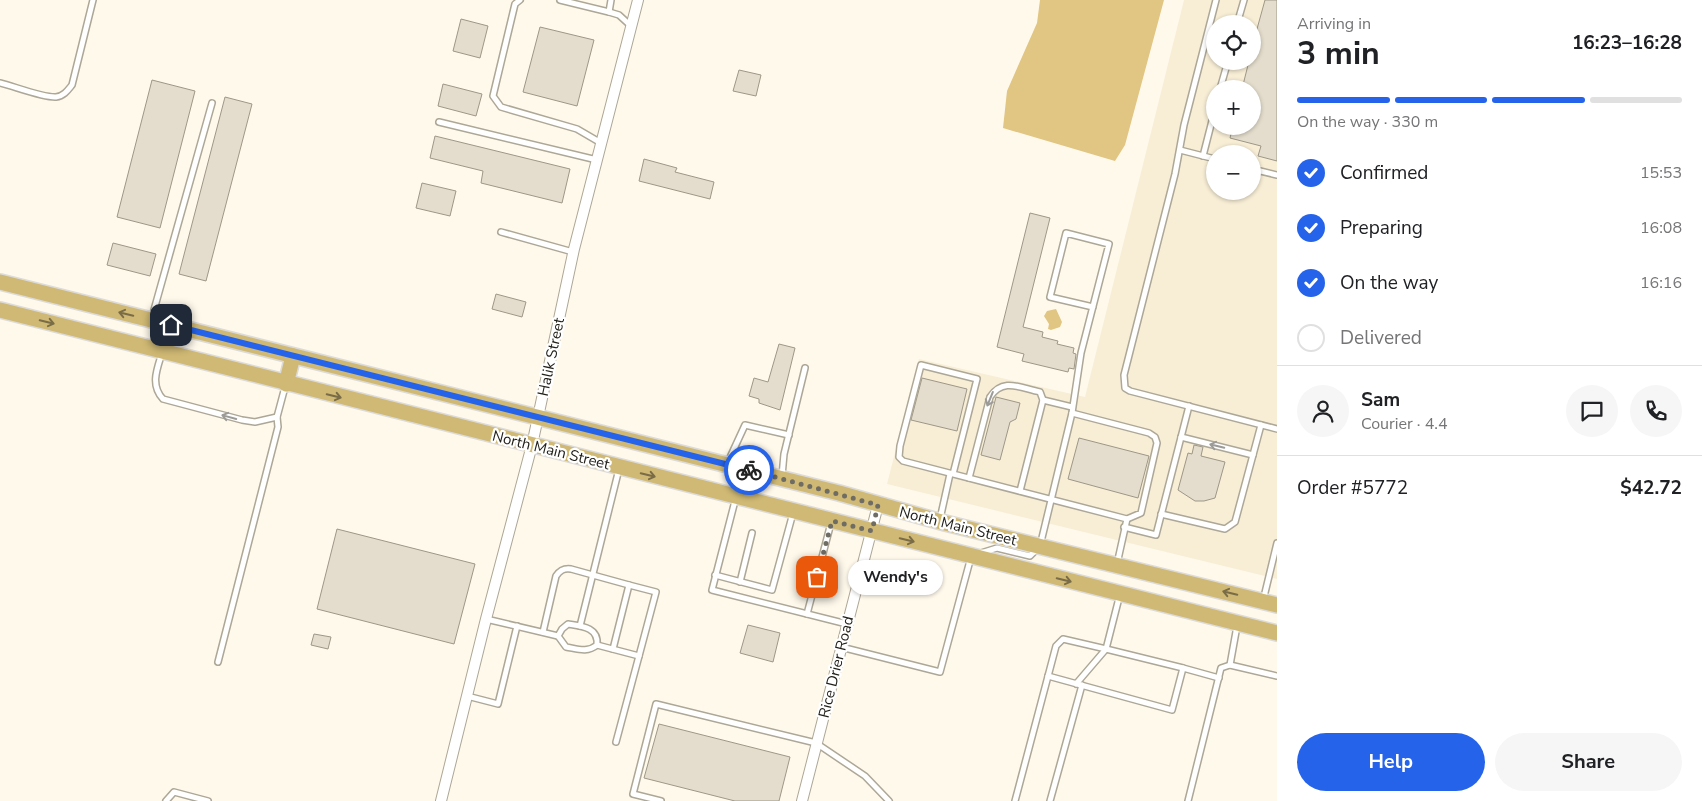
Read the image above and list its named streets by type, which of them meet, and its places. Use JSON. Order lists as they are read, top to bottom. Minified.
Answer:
{"streets":{"main road":["North Main Street"],"street":["Halik Street","Rice Drier Road"]},"crossings":[["Halik Street","North Main Street"],["North Main Street","Rice Drier Road"]],"places":["Wendy's"],"page":{"heading":["3 min","Arriving in","16:23–16:28"],"panel":["Sam","Courier · 4.4","Order #5772","$42.72"],"map_buttons":["+","−"],"bar":"On the way · 330 m","list":[["Confirmed","15:53"],["Preparing","16:08"],["On the way","16:16"],"Delivered"],"bubble":"Wendy's","buttons":["Help","Share"]}}
